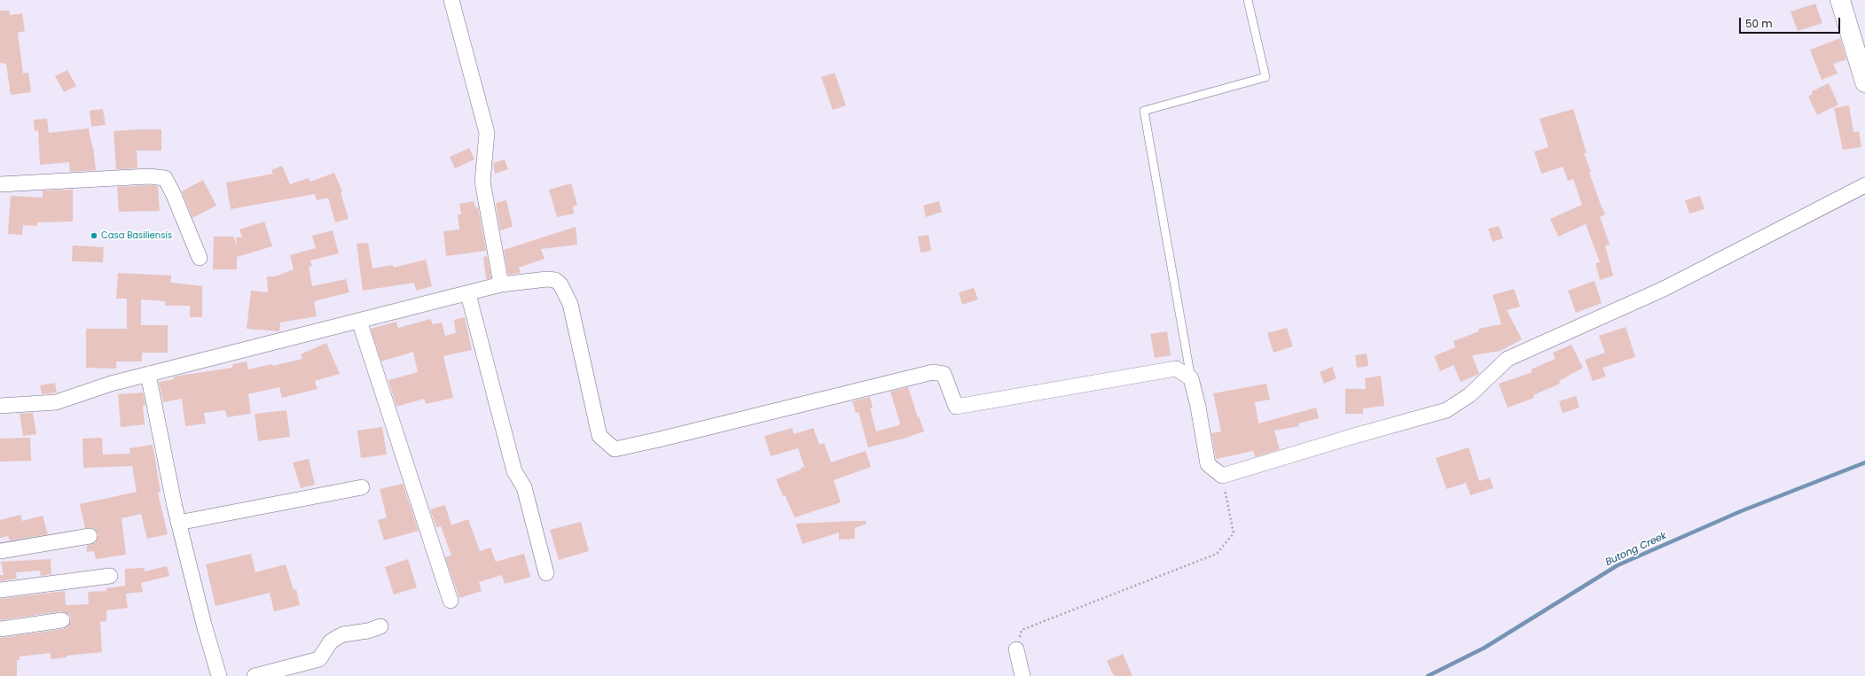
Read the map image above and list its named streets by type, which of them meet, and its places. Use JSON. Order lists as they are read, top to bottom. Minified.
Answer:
{"water":["Butong Creek"],"places":["Casa Basiliensis"],"scale_bar":"50 m"}
